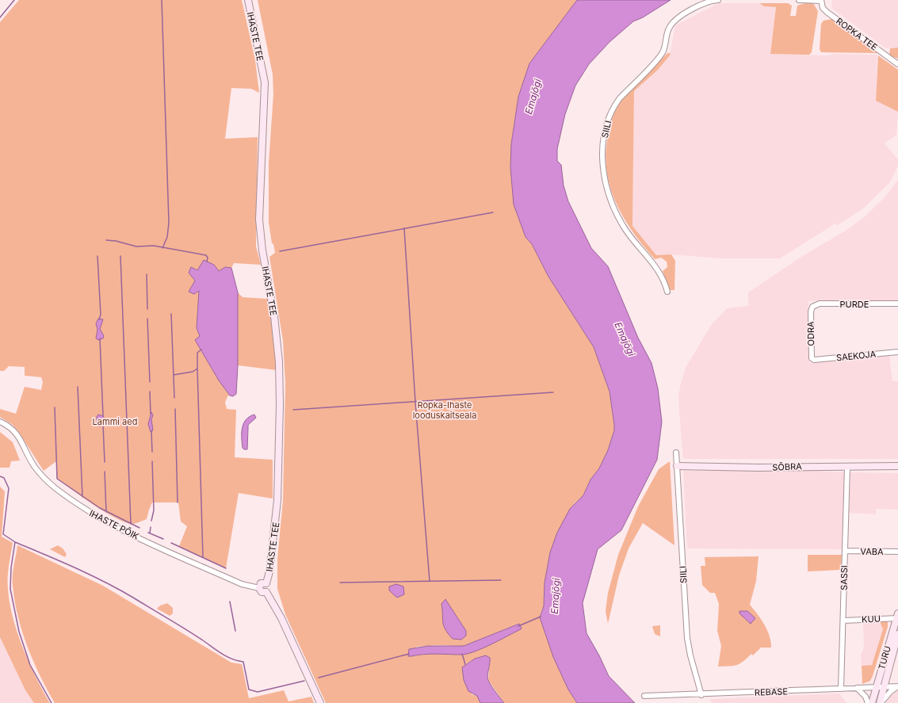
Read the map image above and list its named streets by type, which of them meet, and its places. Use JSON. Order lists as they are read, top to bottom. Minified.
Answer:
{"streets":{"street":["ROPKA TEE","IHASTE TEE","SIILI","PURDE","ODRA","SAEKOJA","SÕBRA","IHASTE PÕIK","VABA","SASSI","KUU","TURU","REBASE"]},"crossings":[["IHASTE TEE","IHASTE PÕIK"],["SIILI","SÕBRA"],["SIILI","REBASE"],["PURDE","ODRA"],["ODRA","SAEKOJA"],["SÕBRA","SASSI"],["VABA","SASSI"],["SASSI","KUU"],["SASSI","REBASE"],["KUU","TURU"],["TURU","REBASE"]],"water":["Emajõgi"],"parks":["Ropka-Ihaste looduskaitseala","Lammi aed"]}
